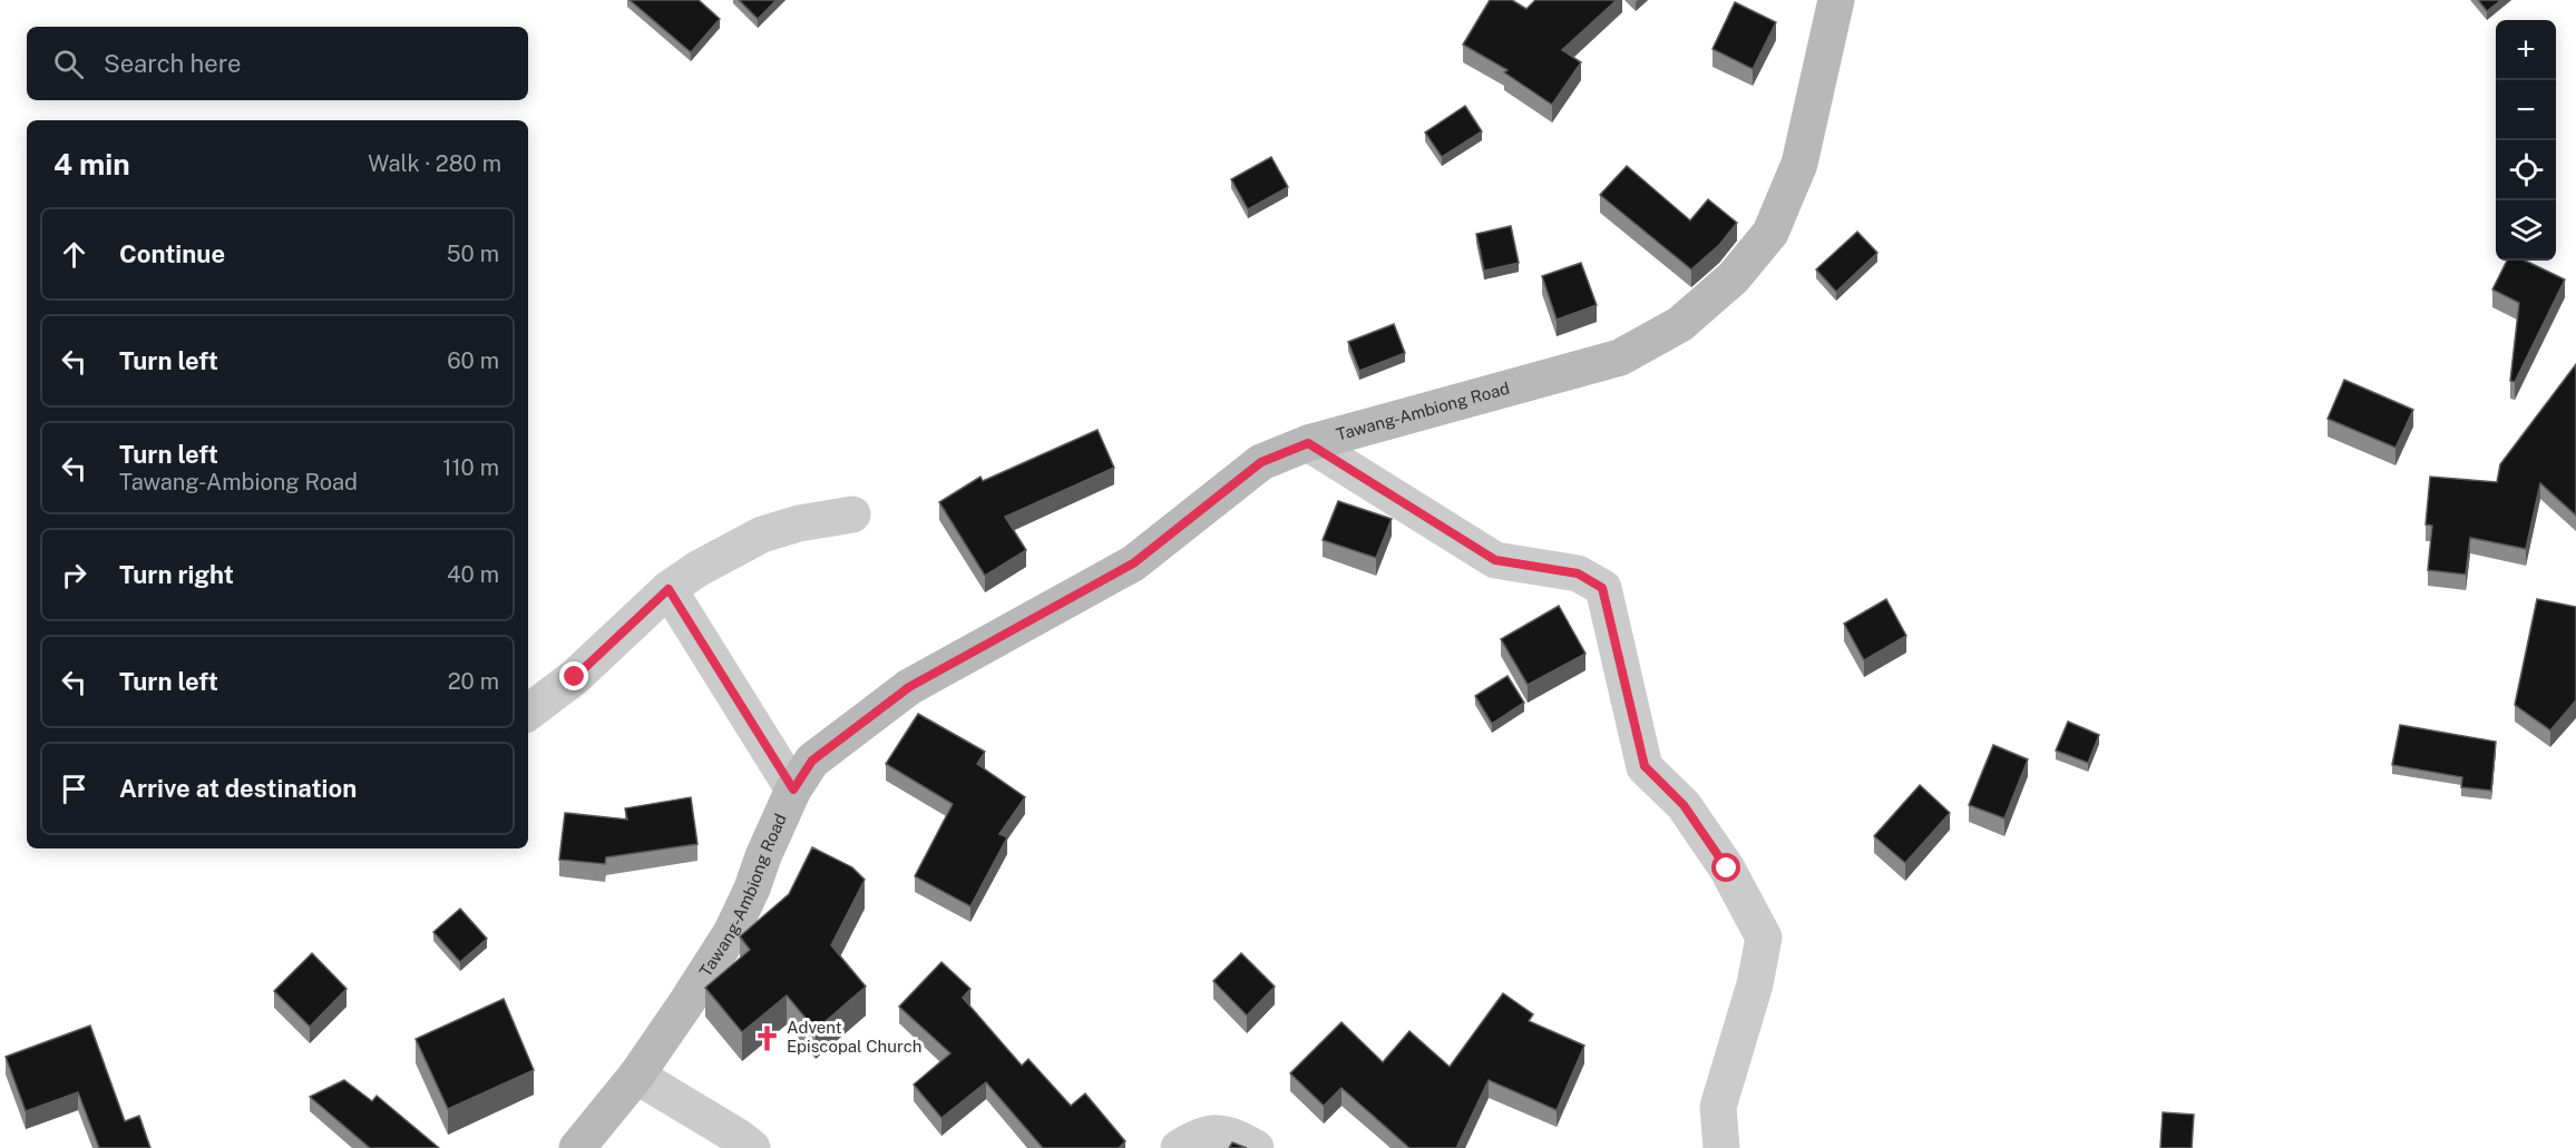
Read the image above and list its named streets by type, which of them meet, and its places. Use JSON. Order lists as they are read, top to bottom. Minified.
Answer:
{"streets":{"main road":["Tawang-Ambiong Road"]},"places":{"church":["Advent Episcopal Church"]},"page":{"map_buttons":["+","−"],"search":"Search here","heading":["4 min","Walk · 280 m"],"list":[["Continue","50 m"],["Turn left","60 m"],["Turn left","Tawang-Ambiong Road","110 m"],["Turn right","40 m"],["Turn left","20 m"],"Arrive at destination"]}}
